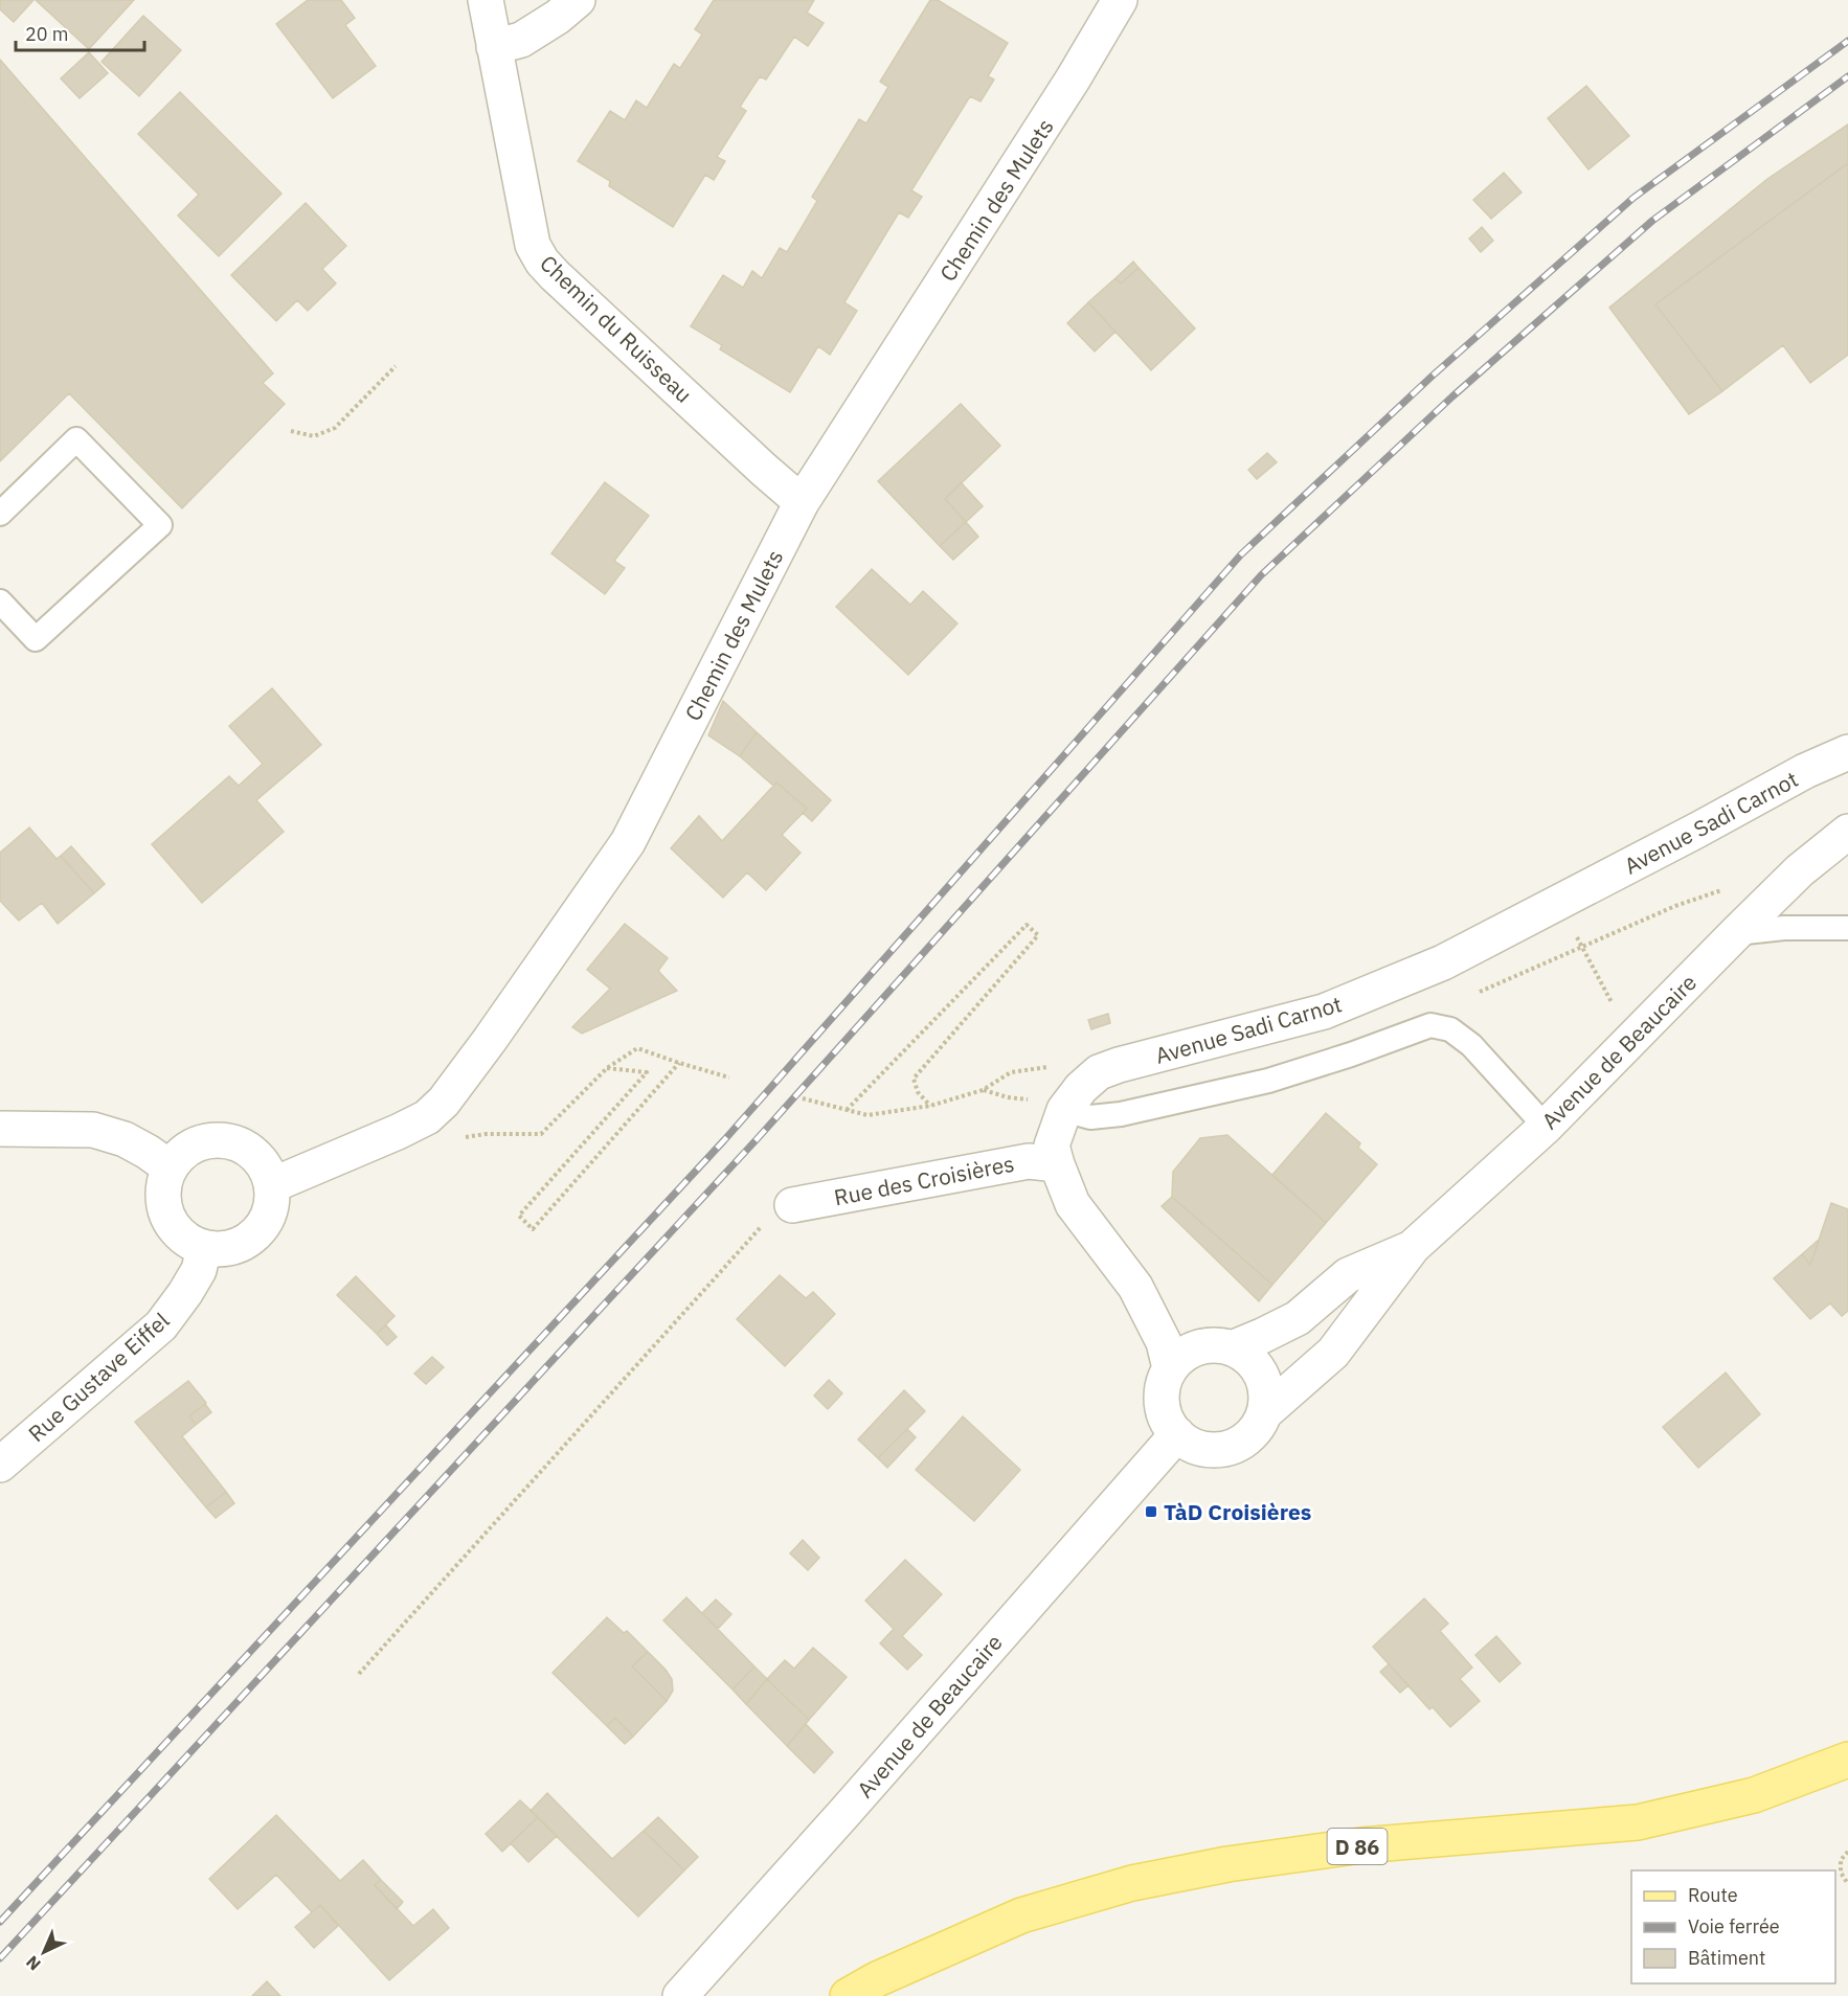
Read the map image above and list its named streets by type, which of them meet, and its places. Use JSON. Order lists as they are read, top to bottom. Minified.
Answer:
{"streets":{"main road":["D 86"],"street":["Chemin des Mulets","Chemin du Ruisseau","Avenue Sadi Carnot","Avenue de Beaucaire","Rue des Croisières","Rue Gustave Eiffel"]},"crossings":[["Chemin des Mulets","Chemin du Ruisseau"],["Chemin des Mulets","Rue Gustave Eiffel"],["Avenue Sadi Carnot","Avenue de Beaucaire"],["Avenue Sadi Carnot","Rue des Croisières"]],"places":{"transit":["TàD Croisières"]},"legend":["Route","Voie ferrée","Bâtiment"],"scale_bar":"20 m","north":"bottom left"}
